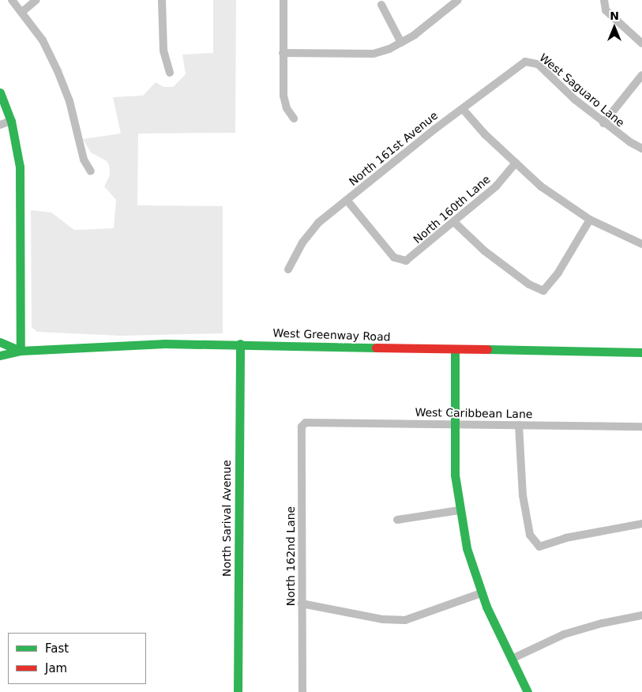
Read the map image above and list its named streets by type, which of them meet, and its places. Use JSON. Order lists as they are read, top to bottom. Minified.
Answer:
{"streets":{"main road":["West Greenway Road","North Sarival Avenue"],"street":["West Saguaro Lane","North 161st Avenue","North 160th Lane","West Caribbean Lane","North 162nd Lane"]},"crossings":[["West Saguaro Lane","North 161st Avenue"],["North 161st Avenue","North 160th Lane"],["West Greenway Road","North Sarival Avenue"],["West Caribbean Lane","North 162nd Lane"]],"legend":["Fast","Jam"],"north":"top"}
